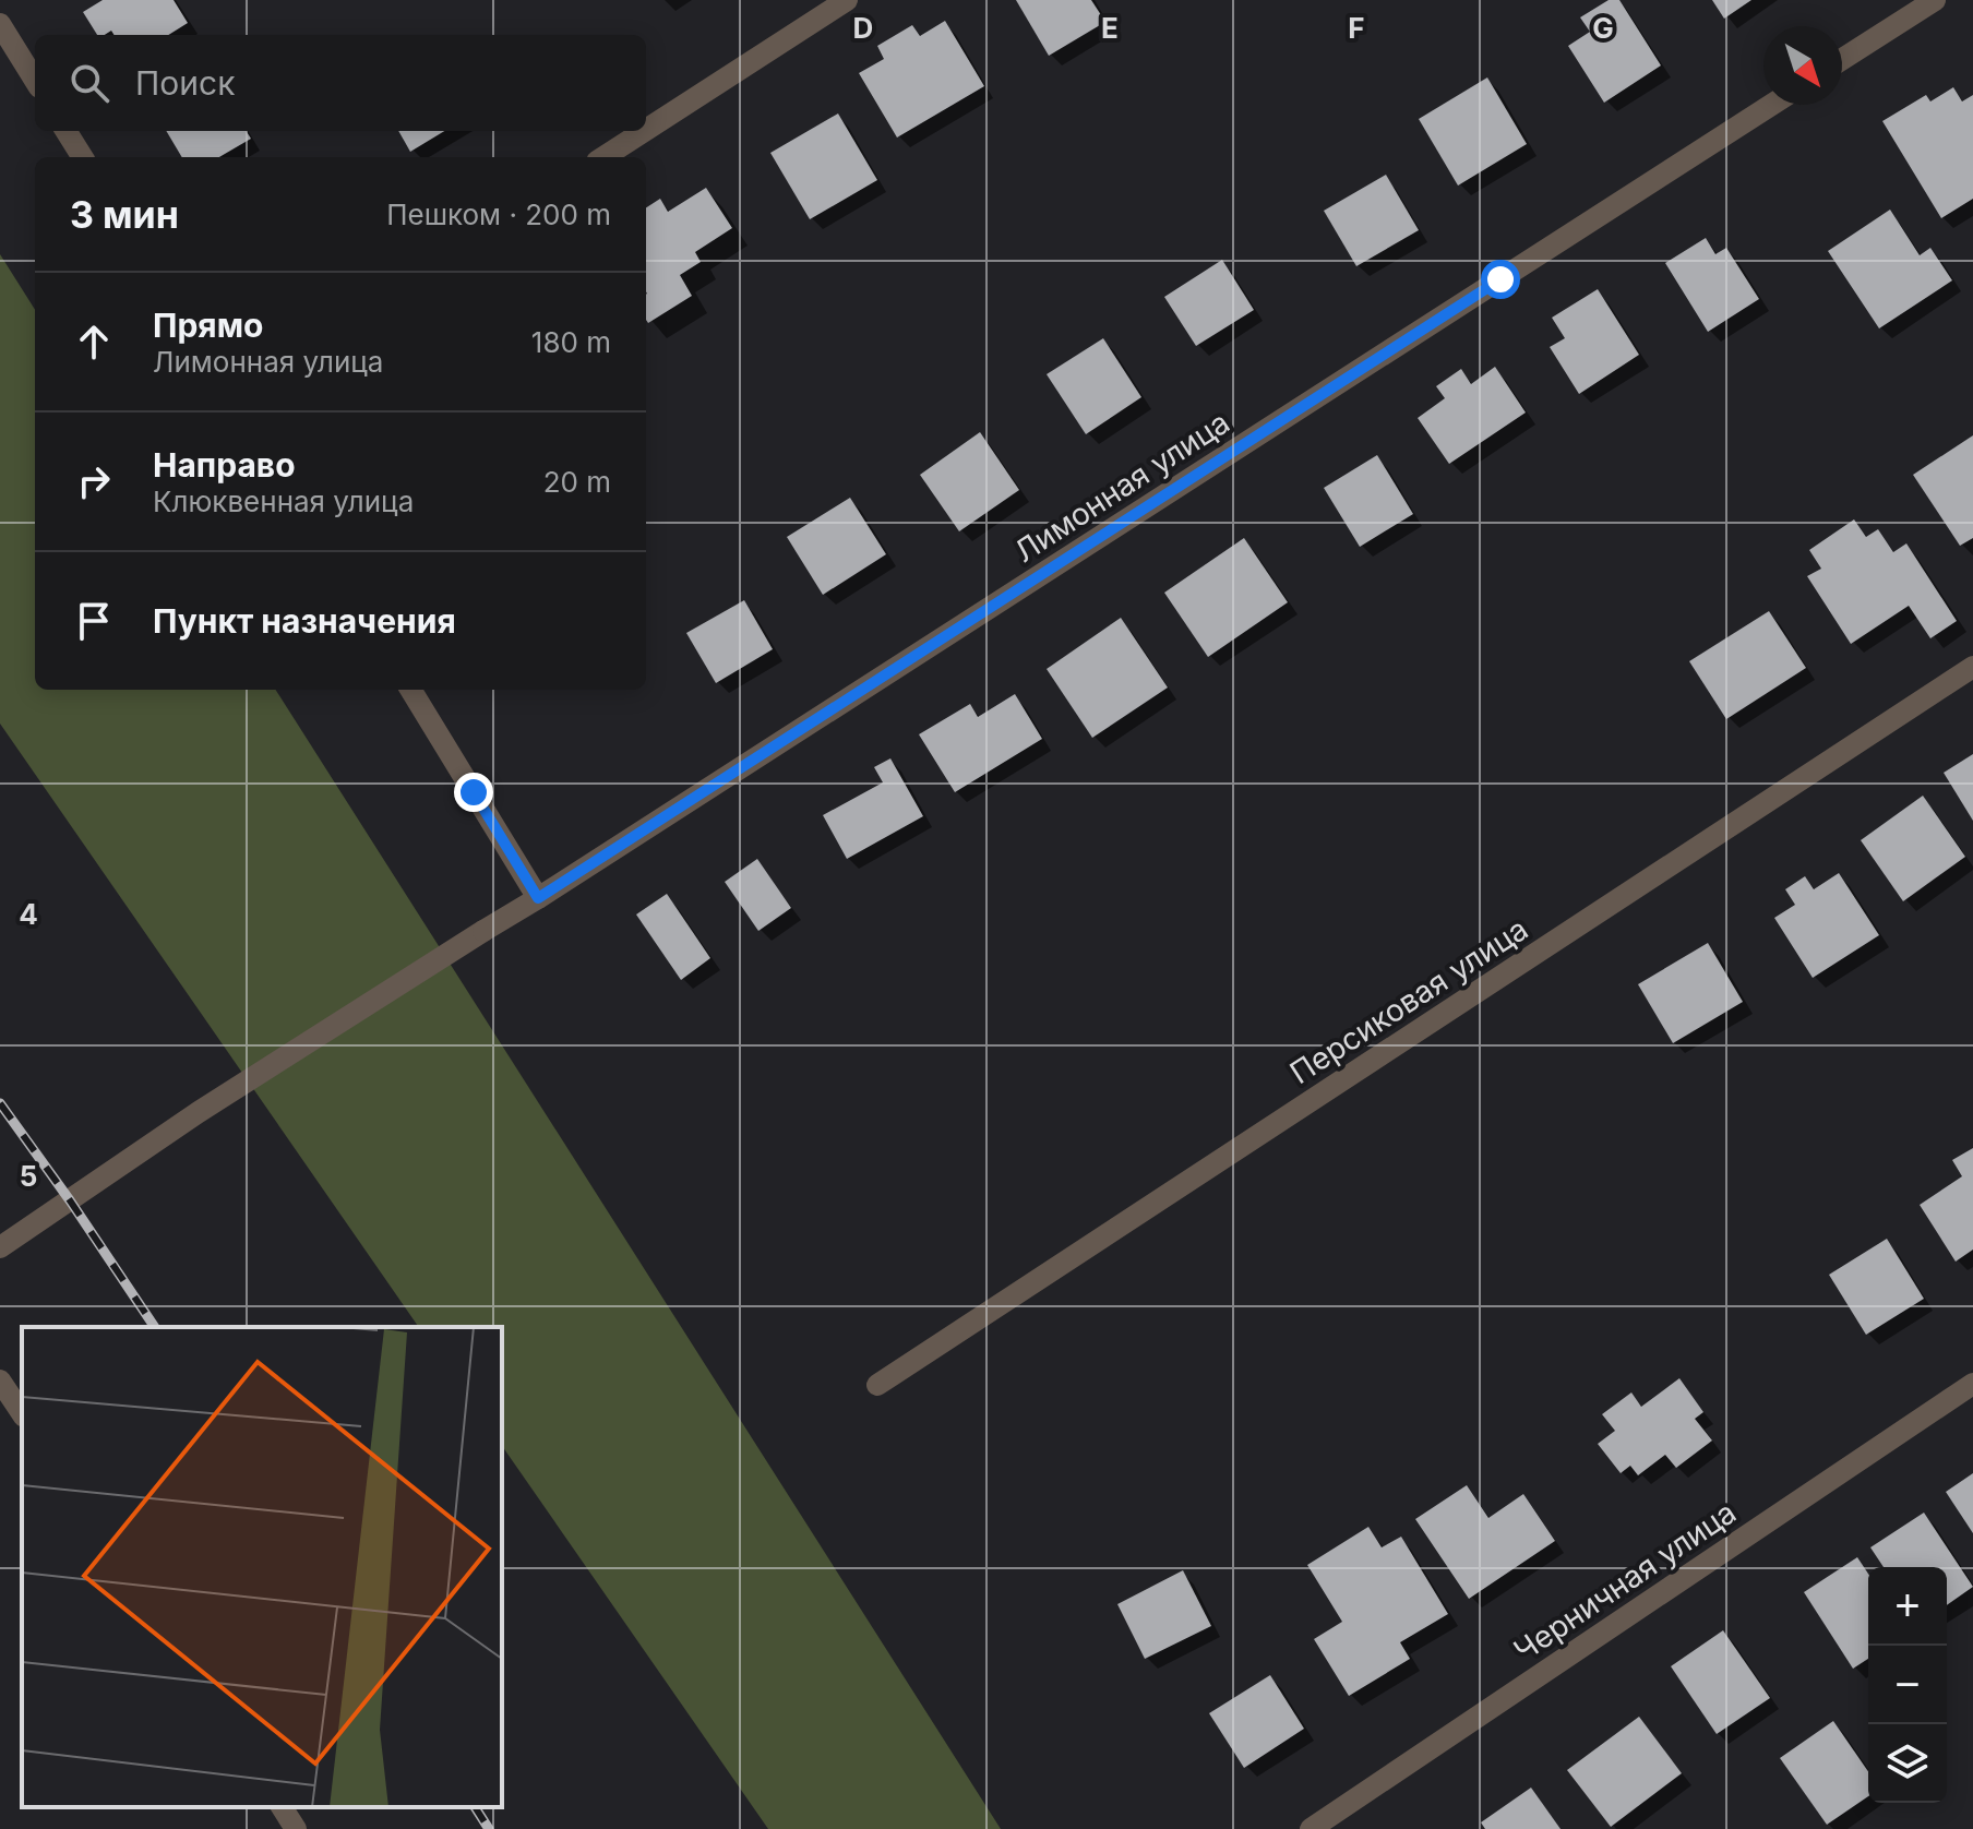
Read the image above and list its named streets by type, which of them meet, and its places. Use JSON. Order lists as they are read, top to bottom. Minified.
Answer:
{"streets":{"street":["Лимонная улица","Персиковая улица","Черничная улица"]},"north":"bottom right","page":{"search":"Поиск","heading":["3 мин","Пешком · 200 m"],"list":[["Прямо","Лимонная улица","180 m"],["Направо","Клюквенная улица","20 m"],"Пункт назначения"],"map_buttons":["+","−"]},"grid":{"columns":["D","E","F","G"],"rows":["4","5"]}}
